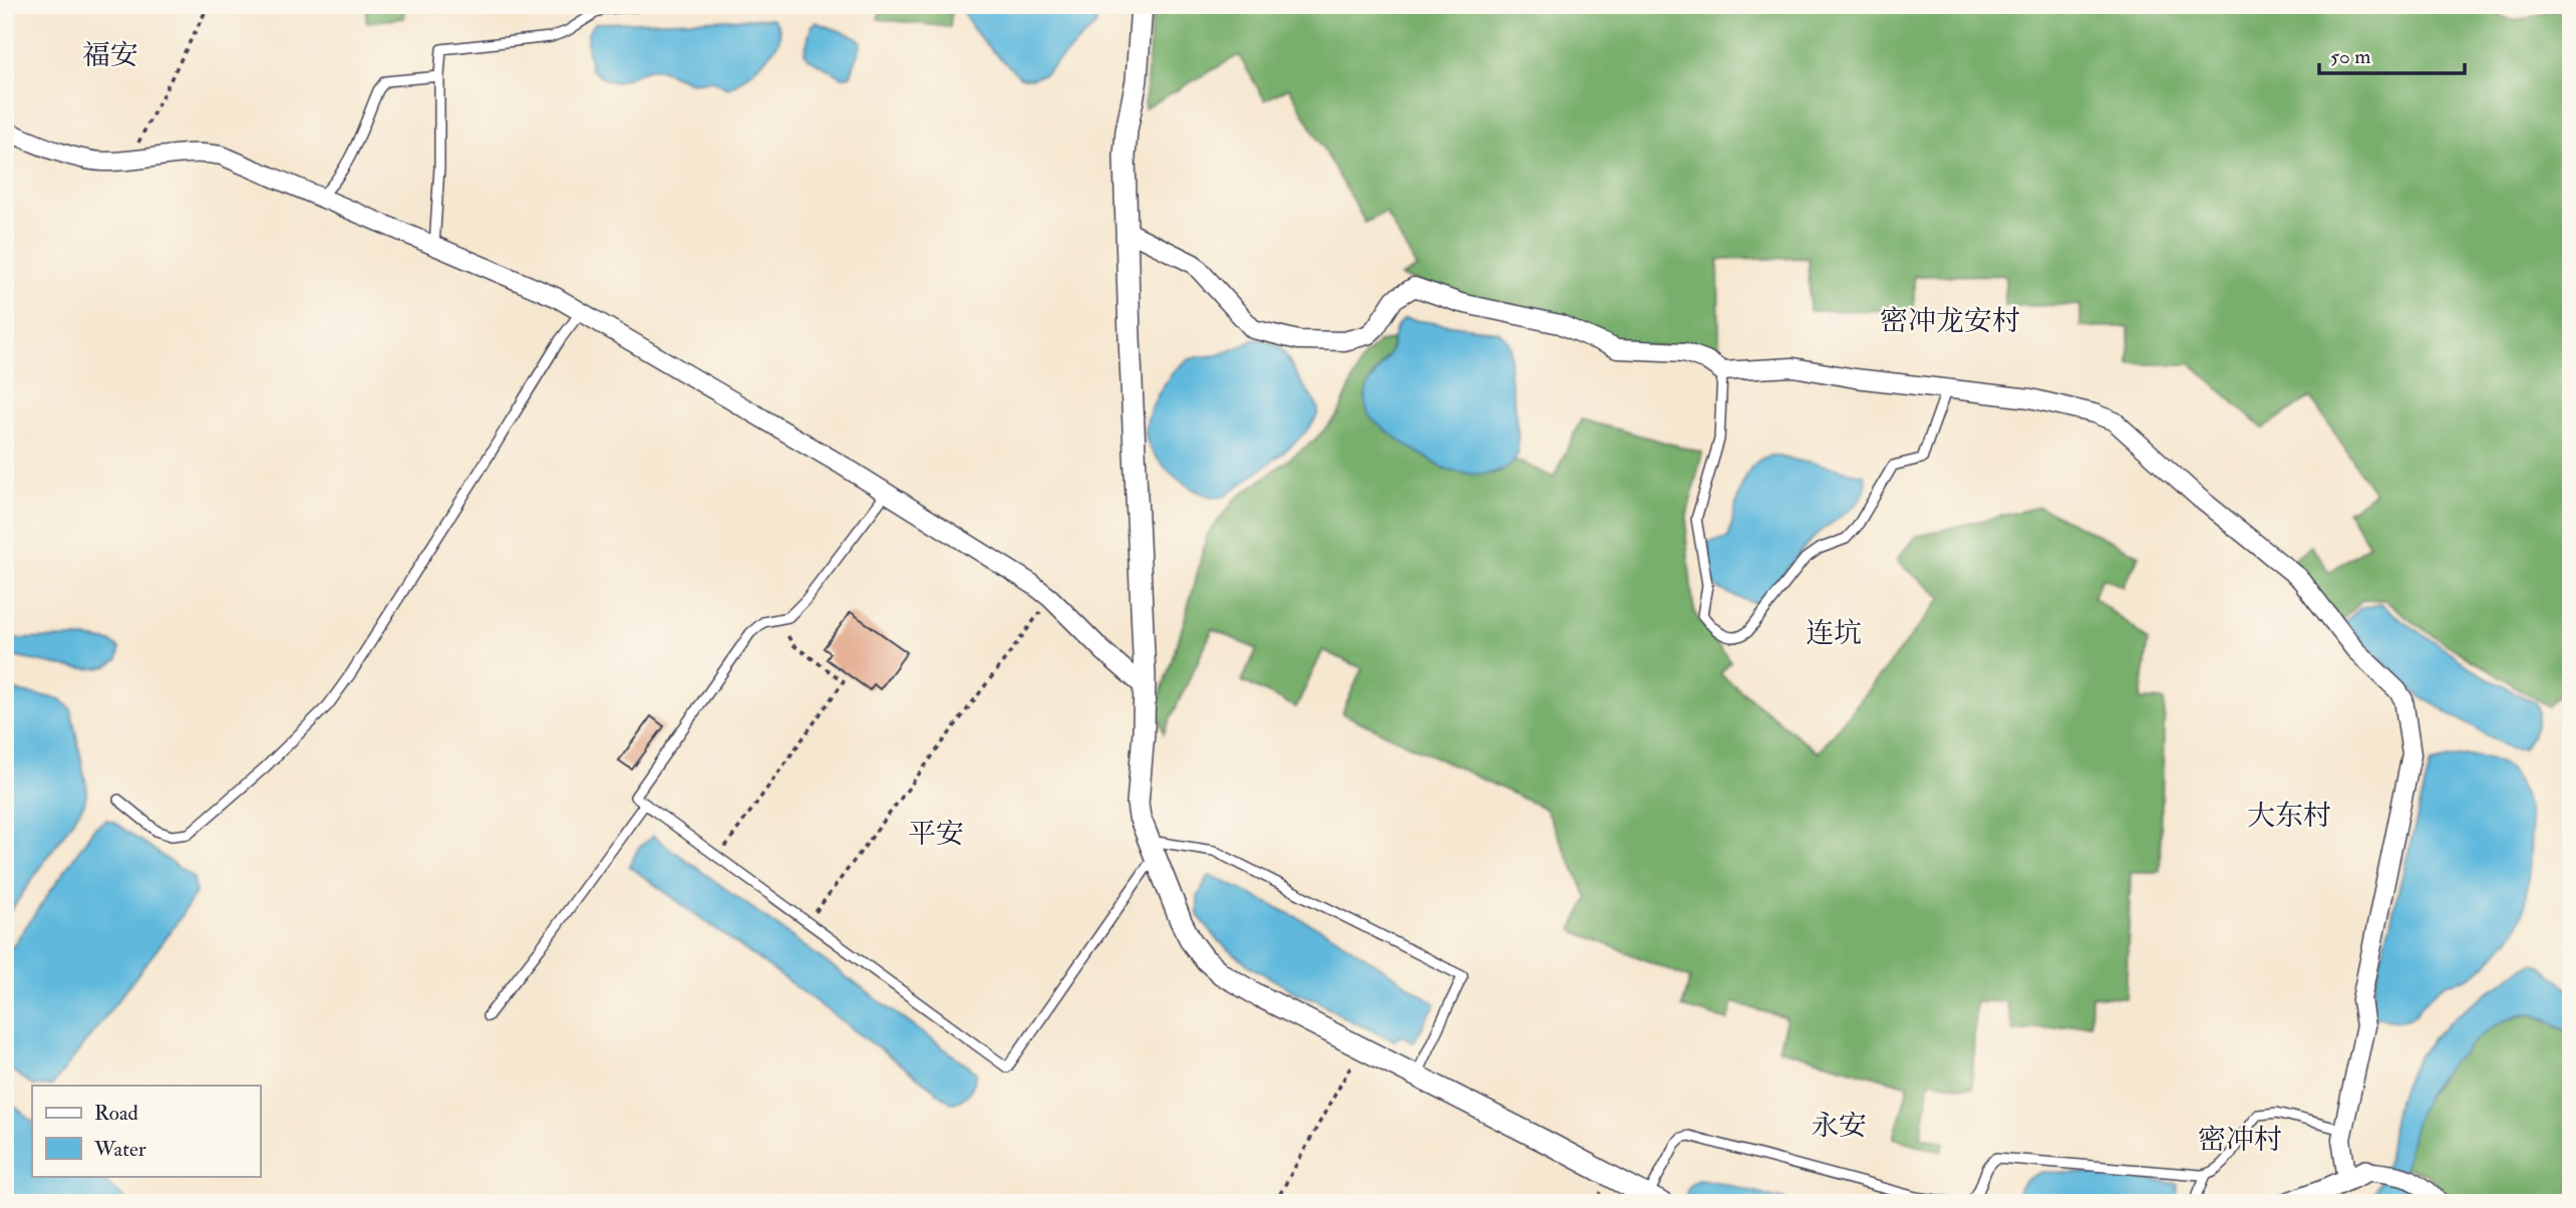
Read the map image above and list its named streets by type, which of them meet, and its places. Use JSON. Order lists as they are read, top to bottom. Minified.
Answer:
{"districts":["福安","密冲龙安村","连坑","大东村","平安","永安","密冲村"],"legend":["Road","Water"],"scale_bar":"50 m"}
